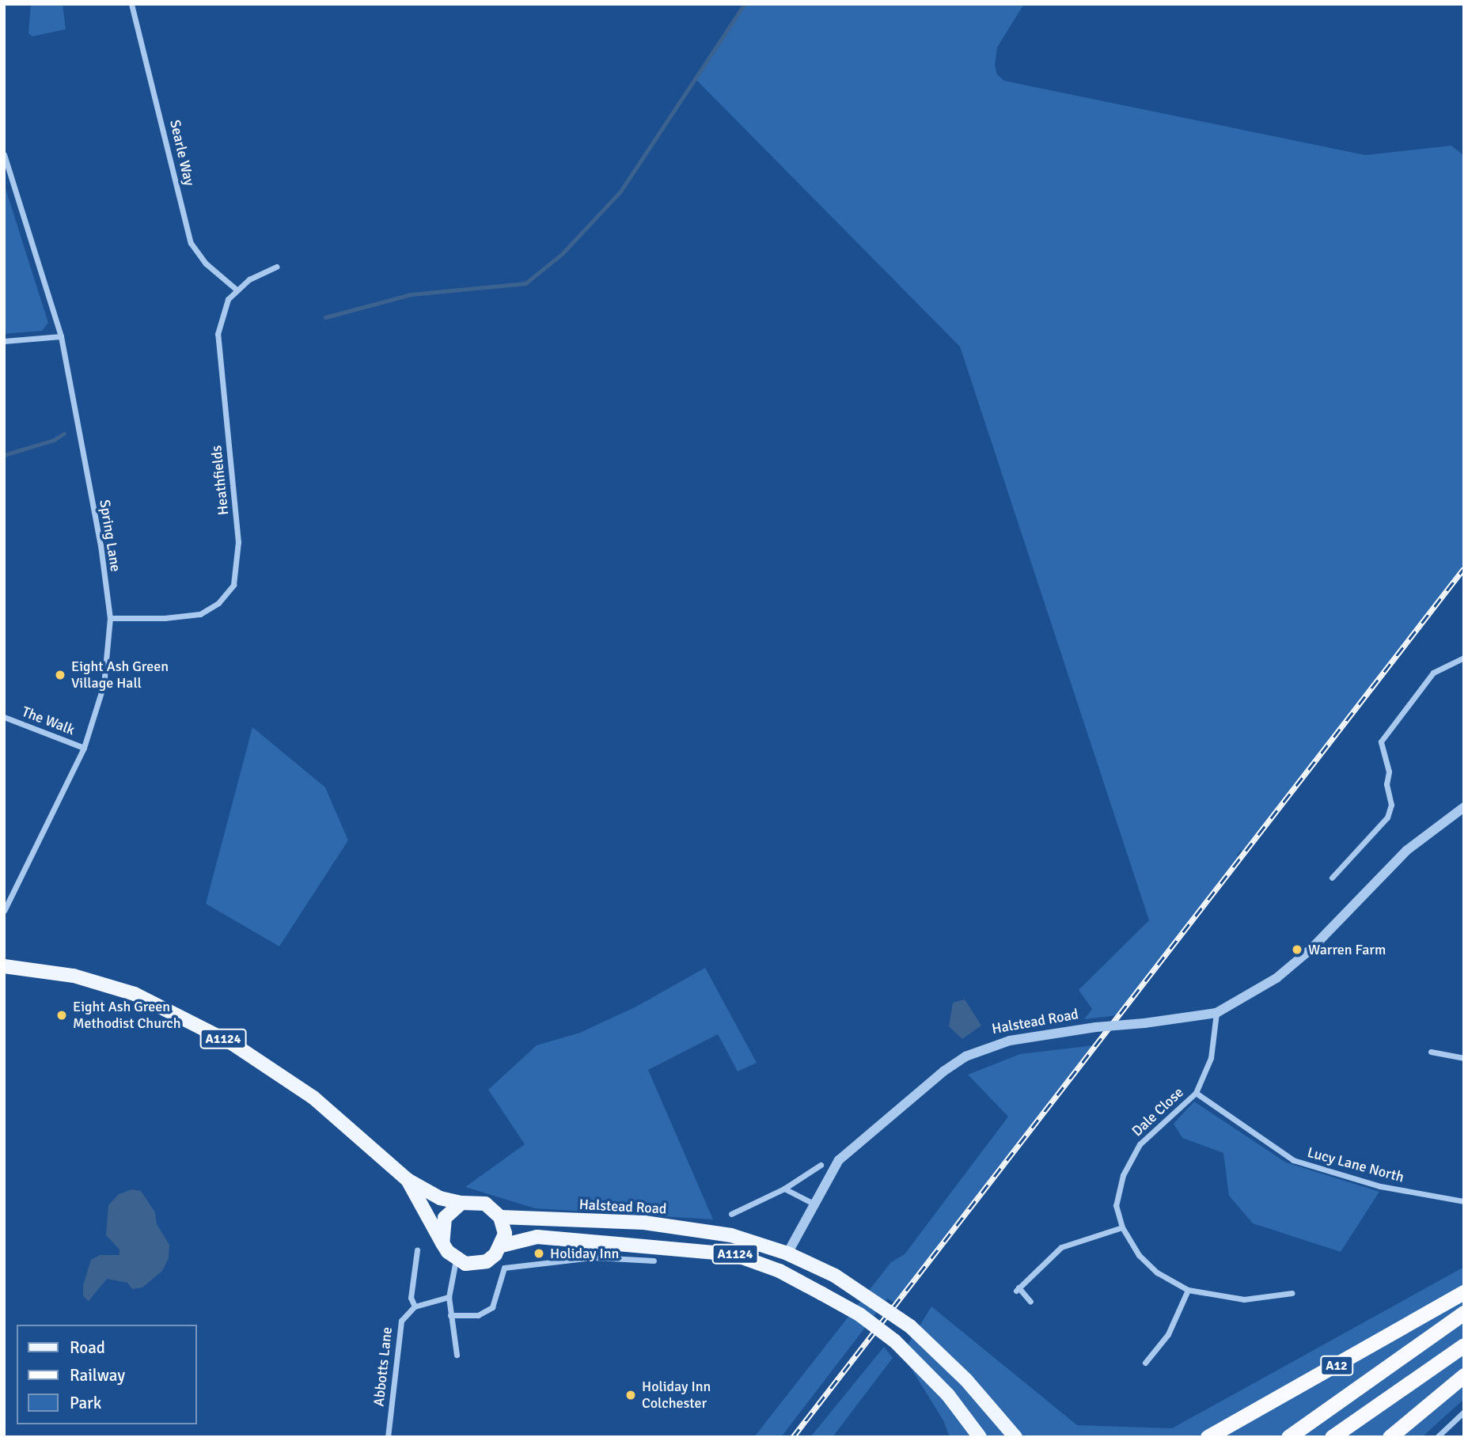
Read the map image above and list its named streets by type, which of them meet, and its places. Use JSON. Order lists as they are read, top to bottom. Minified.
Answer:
{"streets":{"highway":["A12"],"main road":["Halstead Road","A1124"],"street":["Searle Way","Heathfields","Spring Lane","The Walk","Dale Close","Lucy Lane North","Abbotts Lane"]},"crossings":[["Searle Way","Heathfields"],["Heathfields","Spring Lane"],["Spring Lane","The Walk"],["Halstead Road","A1124"],["Halstead Road","Dale Close"],["Dale Close","Lucy Lane North"]],"places":["Eight Ash Green Village Hall","Warren Farm","Eight Ash Green Methodist Church","Holiday Inn","Holiday Inn Colchester"],"legend":["Road","Railway","Park"]}
